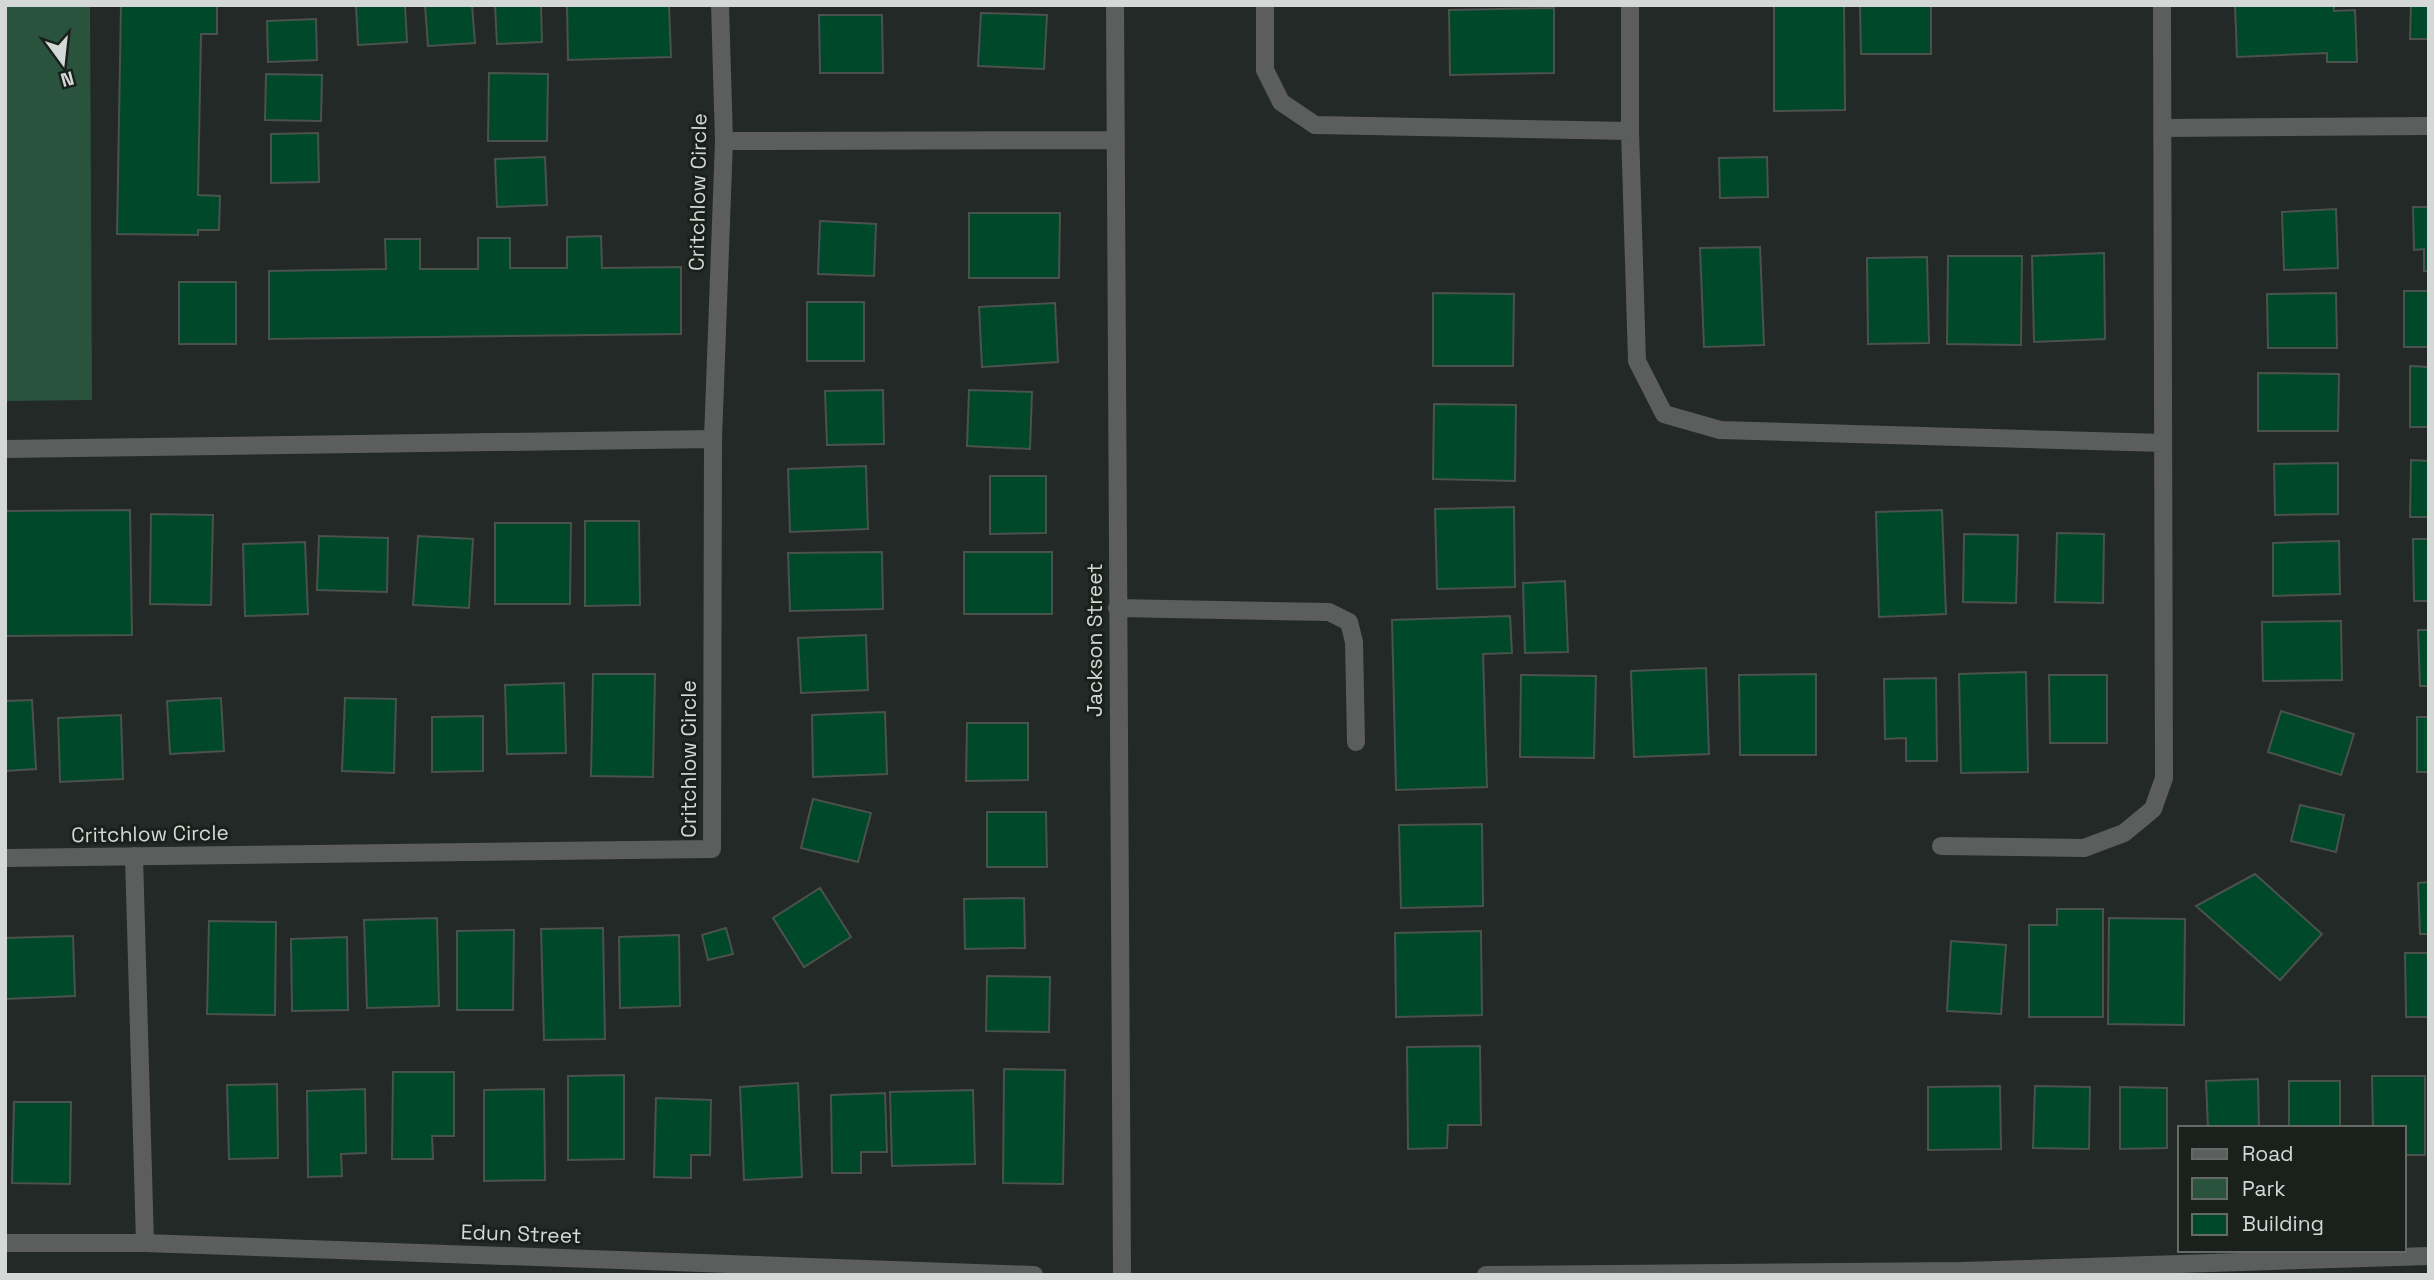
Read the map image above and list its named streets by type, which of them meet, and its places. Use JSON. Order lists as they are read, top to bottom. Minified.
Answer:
{"streets":{"street":["Critchlow Circle","Jackson Street","Edun Street"]},"legend":["Road","Park","Building"],"north":"bottom"}
